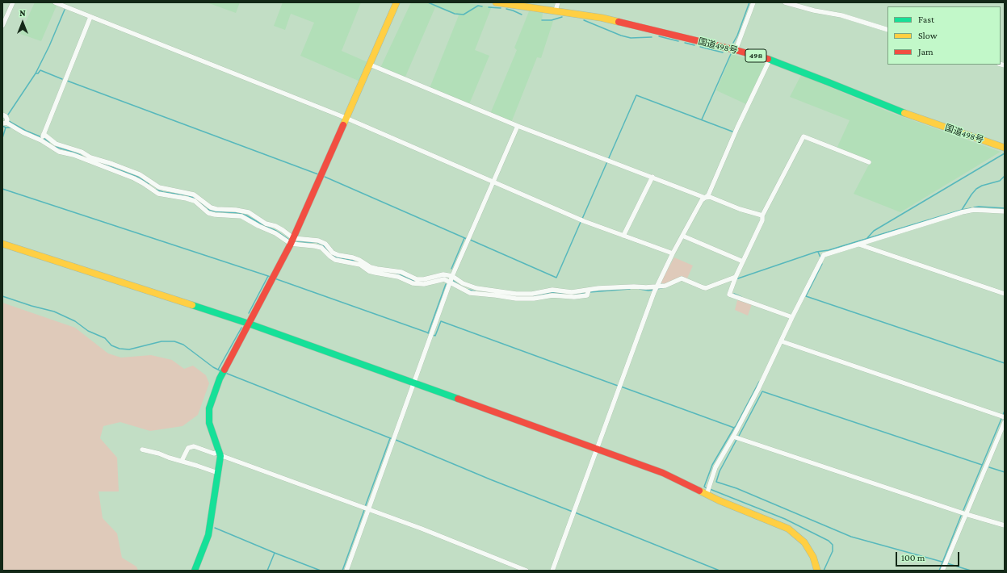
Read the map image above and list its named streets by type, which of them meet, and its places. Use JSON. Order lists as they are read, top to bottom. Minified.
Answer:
{"streets":{"main road":["国道498号","498"]},"legend":["Fast","Slow","Jam"],"scale_bar":"100 m","north":"top"}
